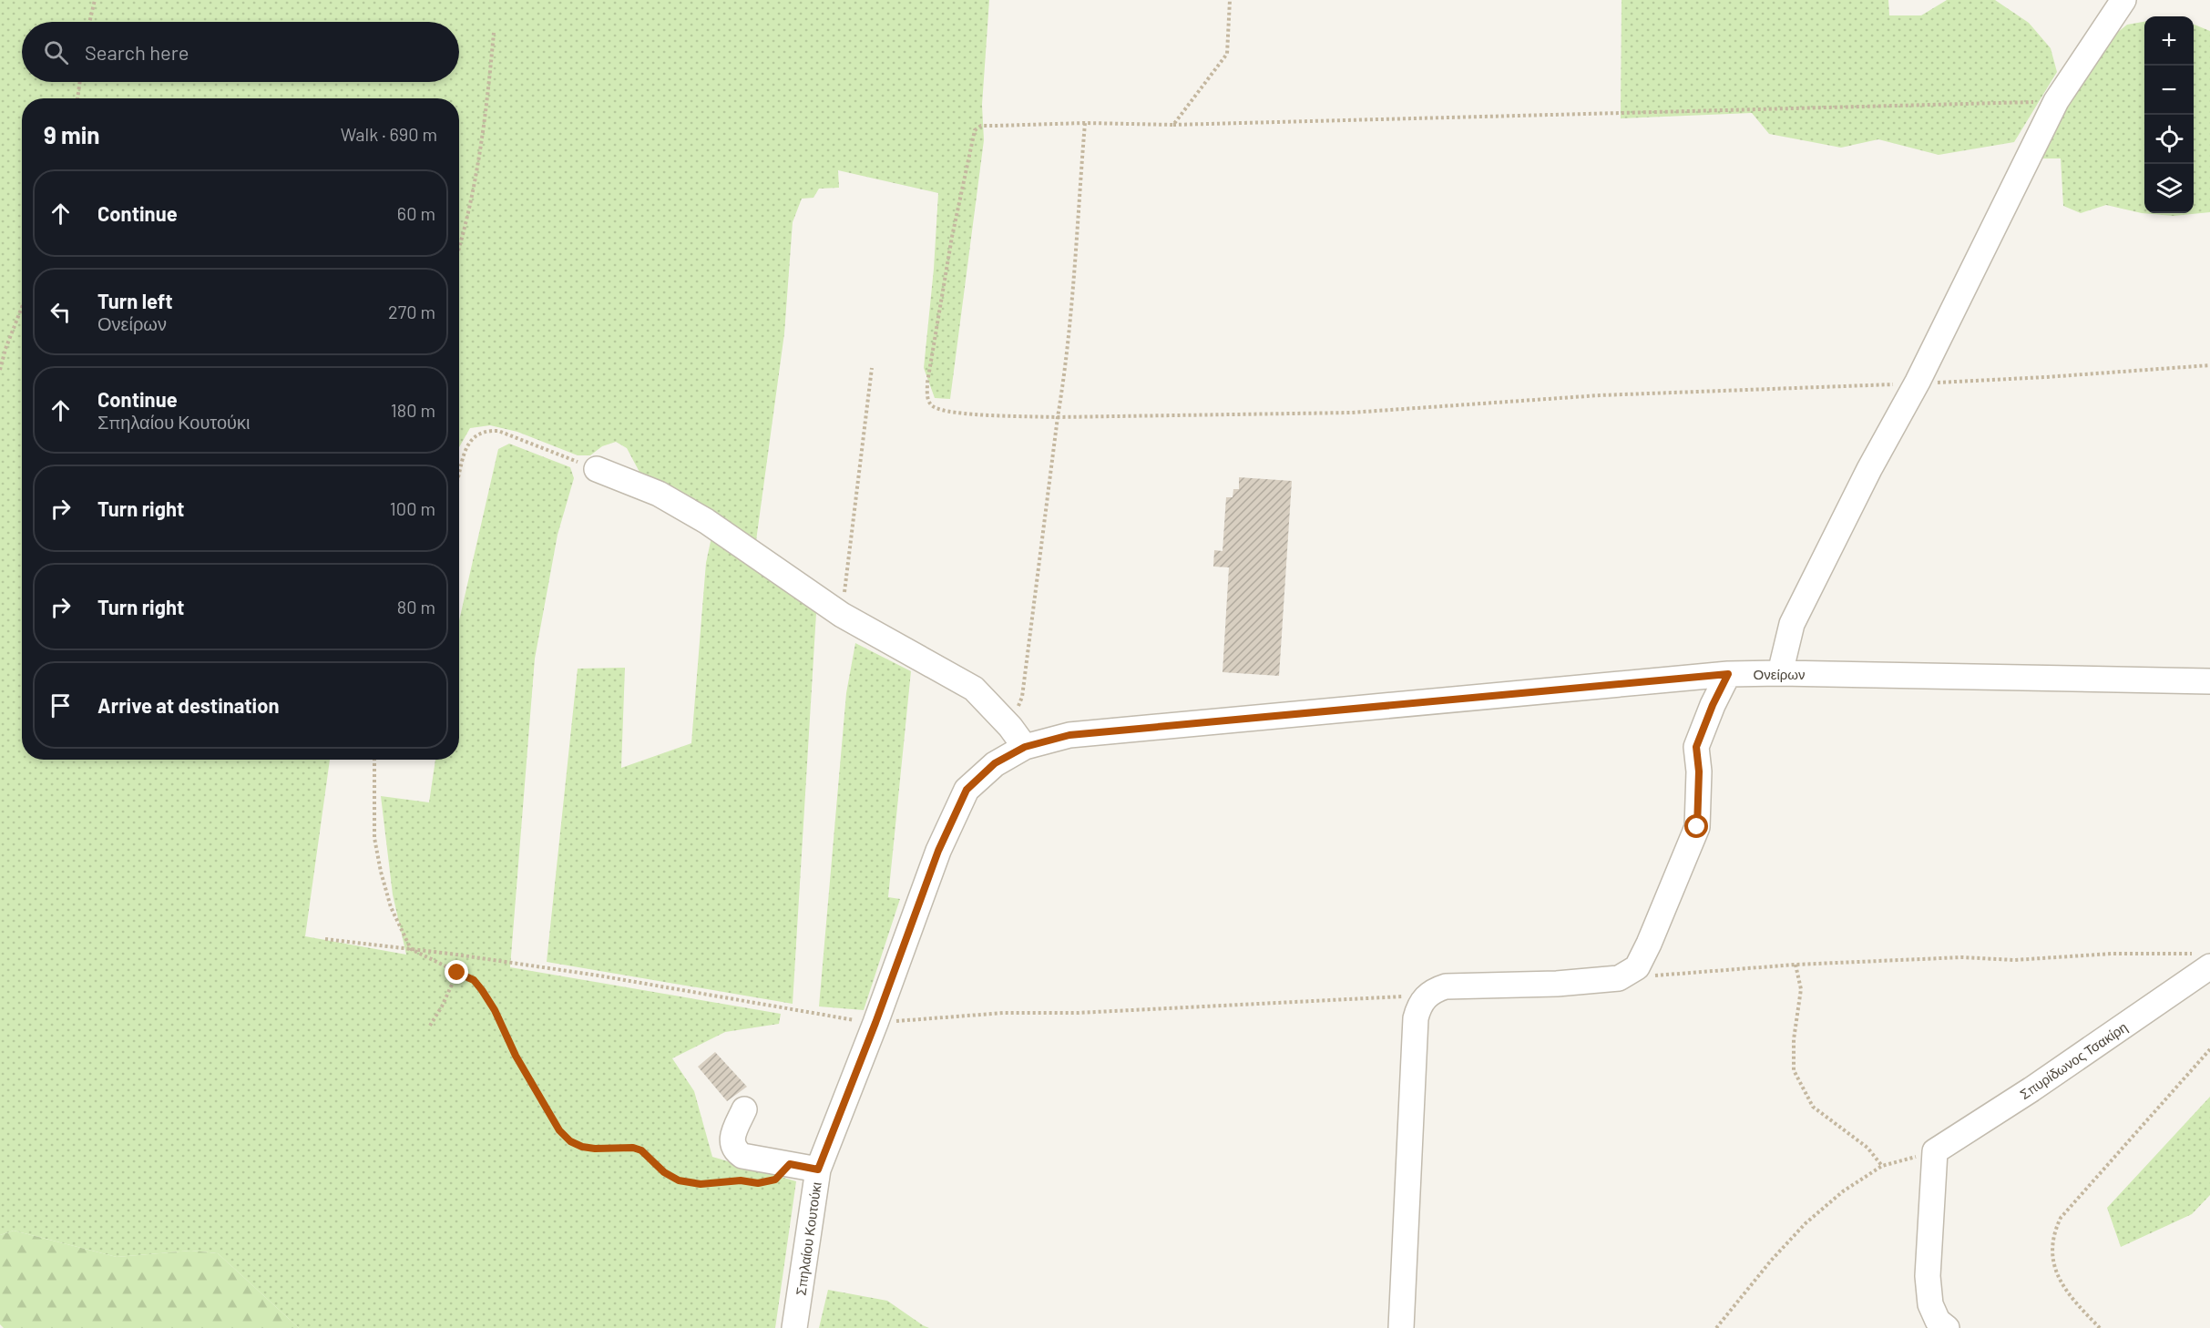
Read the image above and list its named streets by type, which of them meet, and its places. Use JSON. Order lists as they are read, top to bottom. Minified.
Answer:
{"streets":{"street":["Ονείρων","Σπυρίδωνος Τσακίρη","Σπηλαίου Κουτούκι"]},"crossings":[["Ονείρων","Σπηλαίου Κουτούκι"]],"page":{"map_buttons":["+","−"],"search":"Search here","heading":["9 min","Walk · 690 m"],"list":[["Continue","60 m"],["Turn left","Ονείρων","270 m"],["Continue","Σπηλαίου Κουτούκι","180 m"],["Turn right","100 m"],["Turn right","80 m"],"Arrive at destination"]}}
